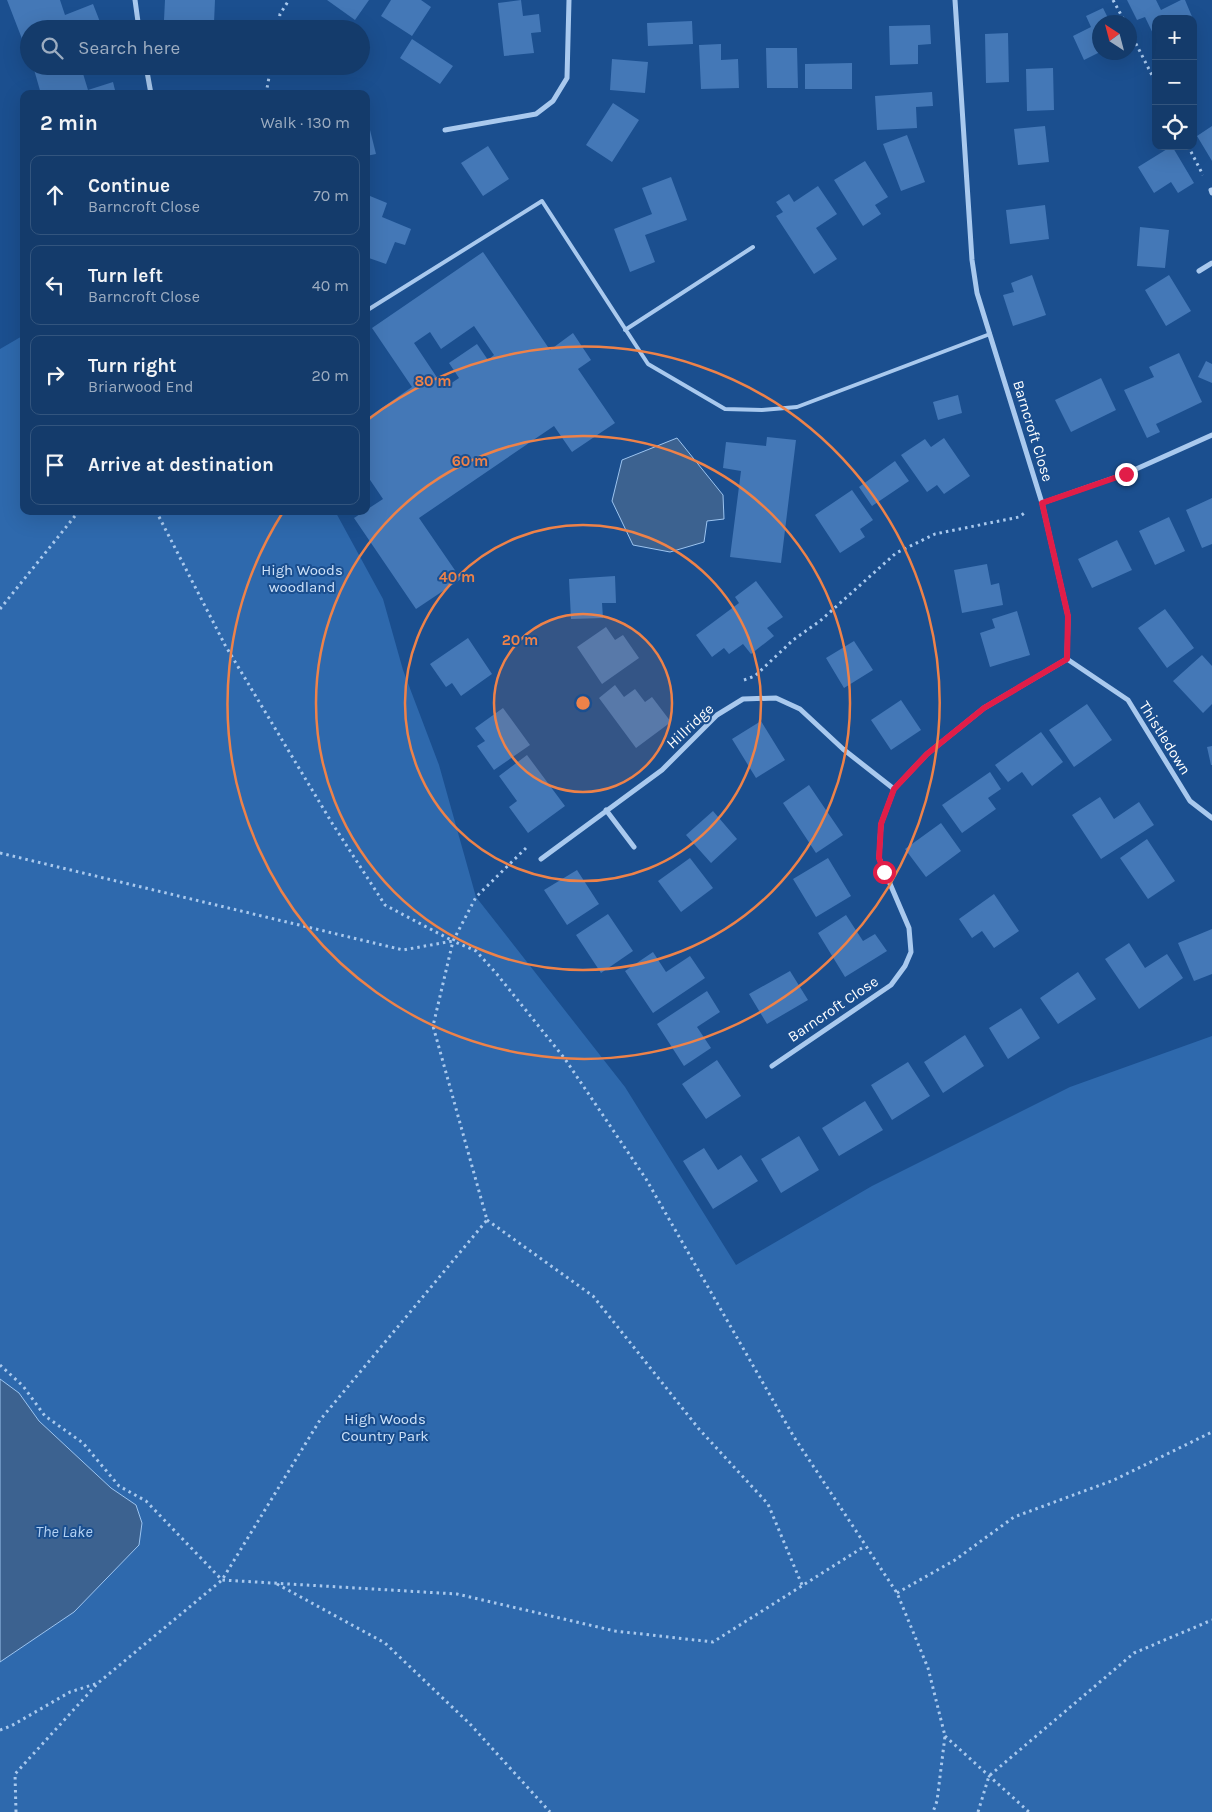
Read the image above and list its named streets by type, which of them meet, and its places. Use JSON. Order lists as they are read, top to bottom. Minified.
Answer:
{"streets":{"street":["Barncroft Close","Hillridge","Thistledown"]},"crossings":[["Barncroft Close","Hillridge"],["Barncroft Close","Thistledown"]],"water":["The Lake"],"parks":["High Woods woodland","High Woods Country Park"],"north":"top left","page":{"map_buttons":["+","−"],"search":"Search here","heading":["2 min","Walk · 130 m"],"list":[["Continue","Barncroft Close","70 m"],["Turn left","Barncroft Close","40 m"],["Turn right","Briarwood End","20 m"],"Arrive at destination"]},"rings":["80 m","60 m","40 m","20 m"]}
